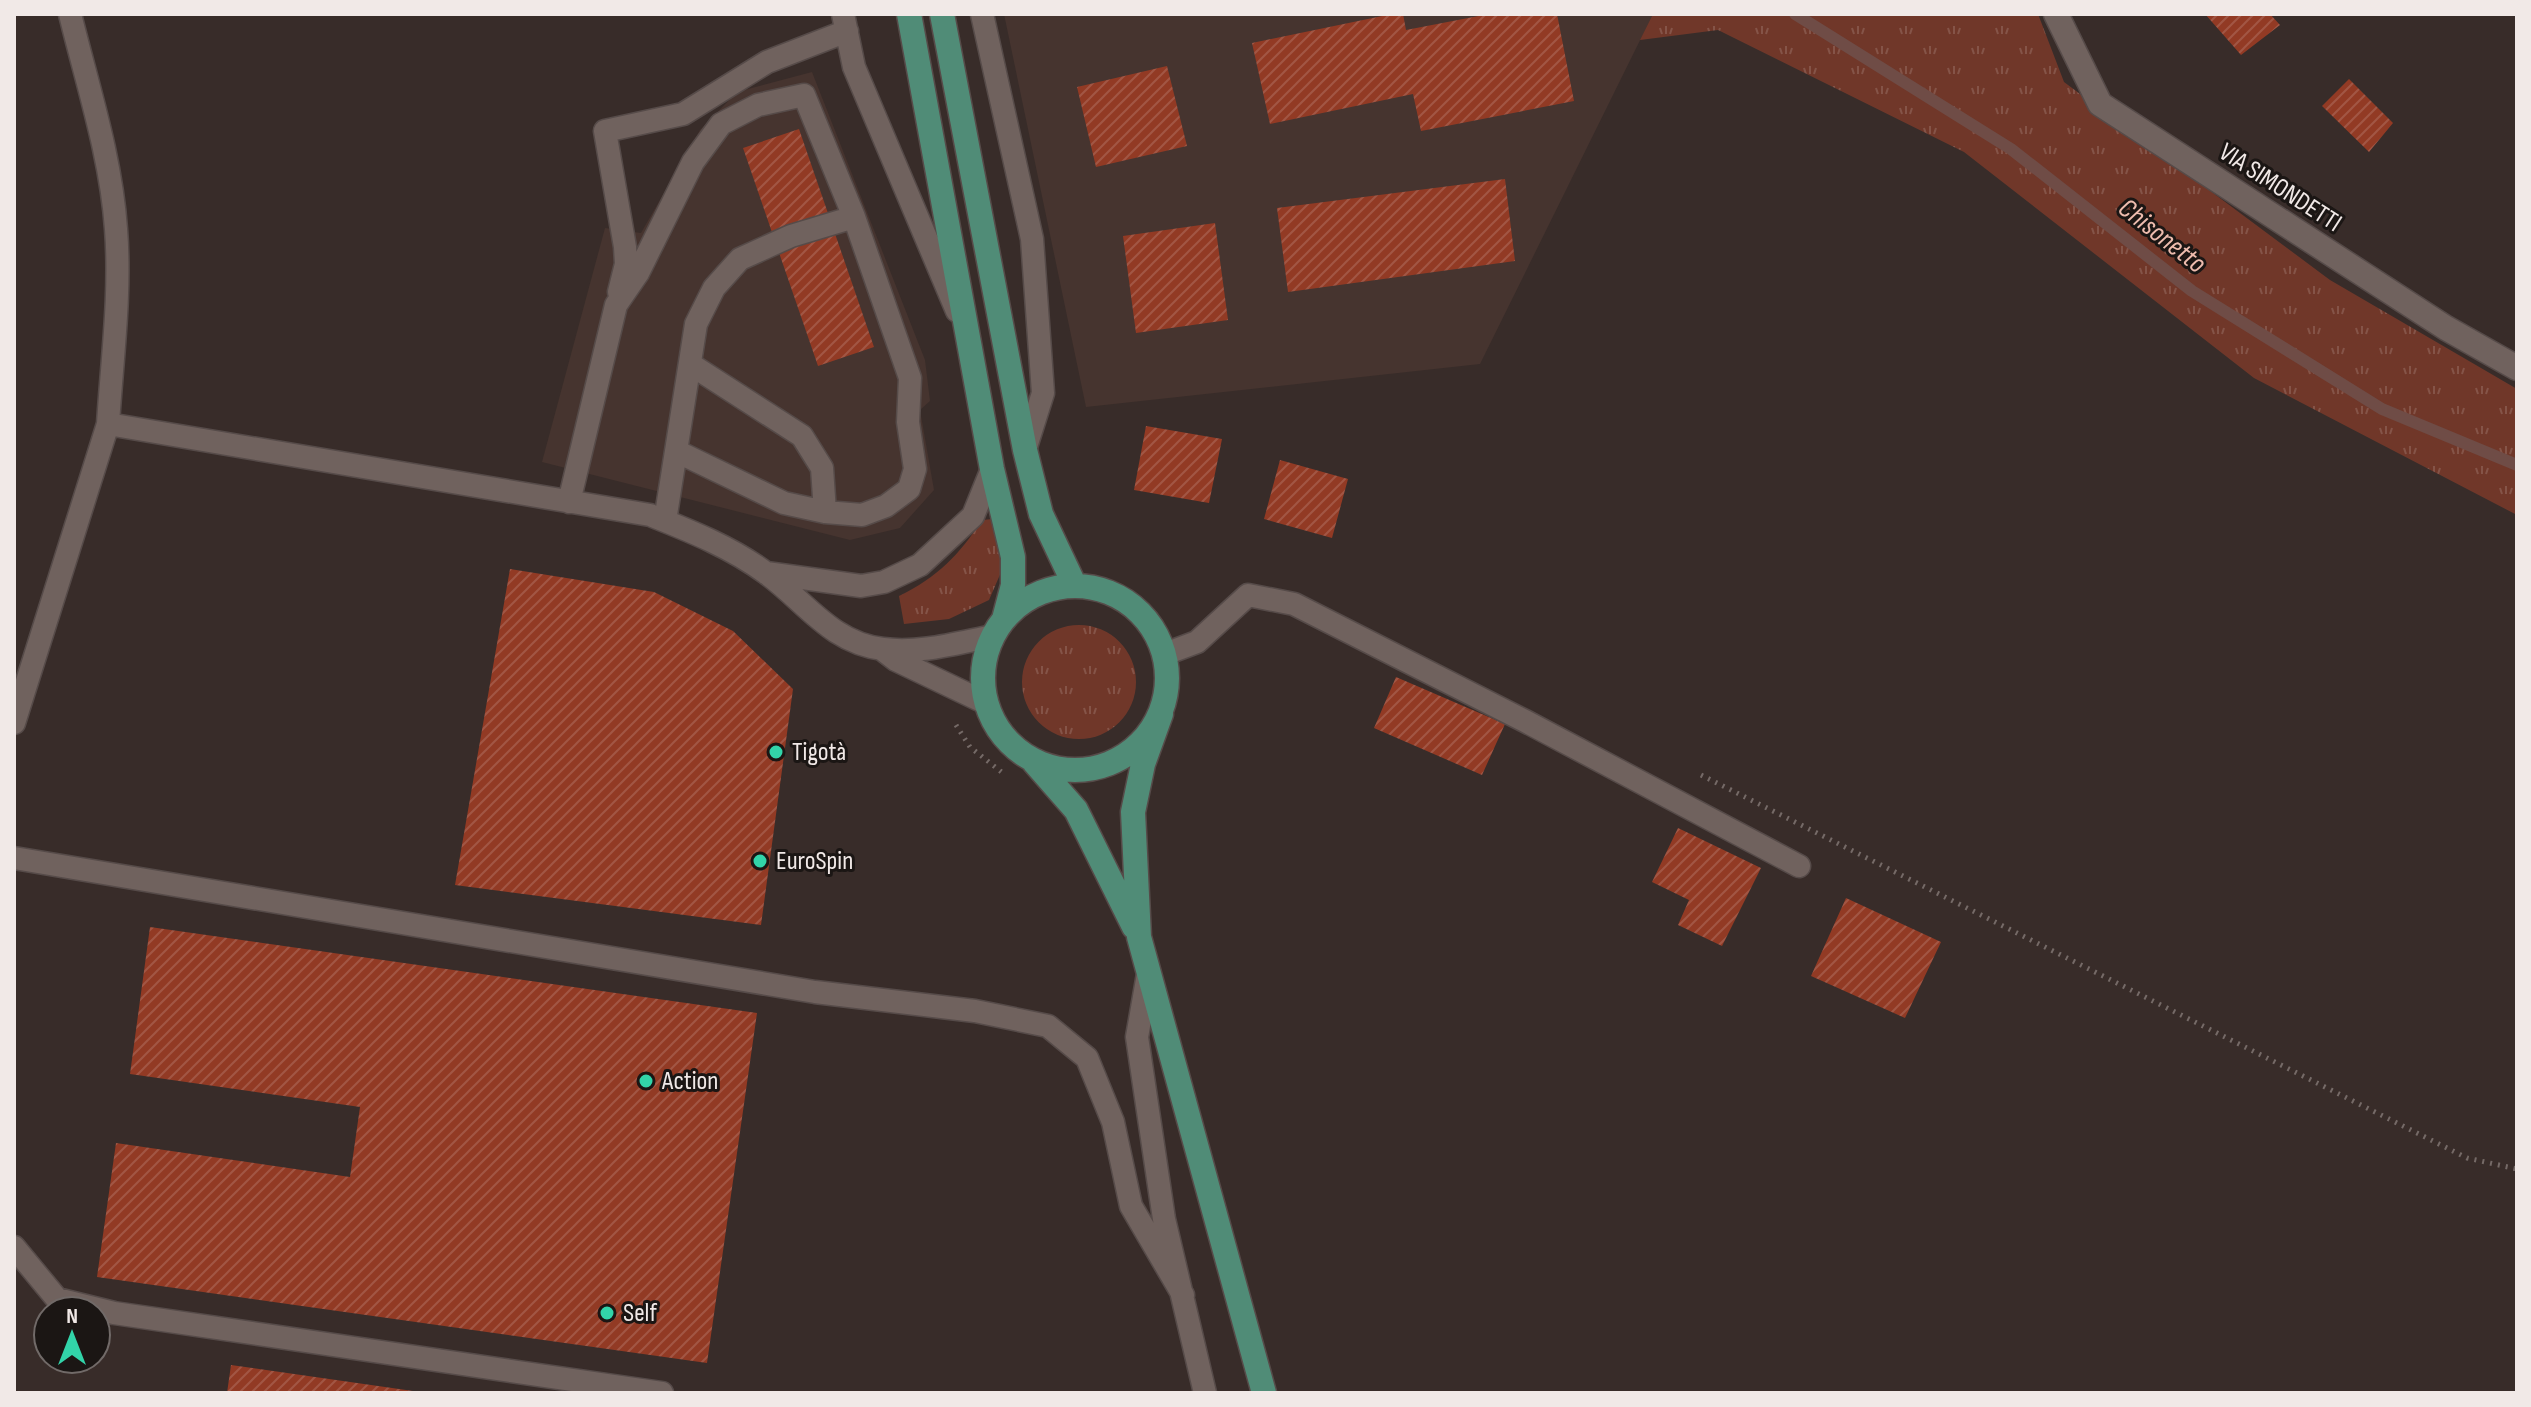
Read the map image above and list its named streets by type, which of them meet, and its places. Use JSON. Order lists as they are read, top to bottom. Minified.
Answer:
{"streets":{"street":["VIA SIMONDETTI"]},"water":["Chisonetto"],"places":["Tigotà","EuroSpin","Action","Self"],"north":"top"}
